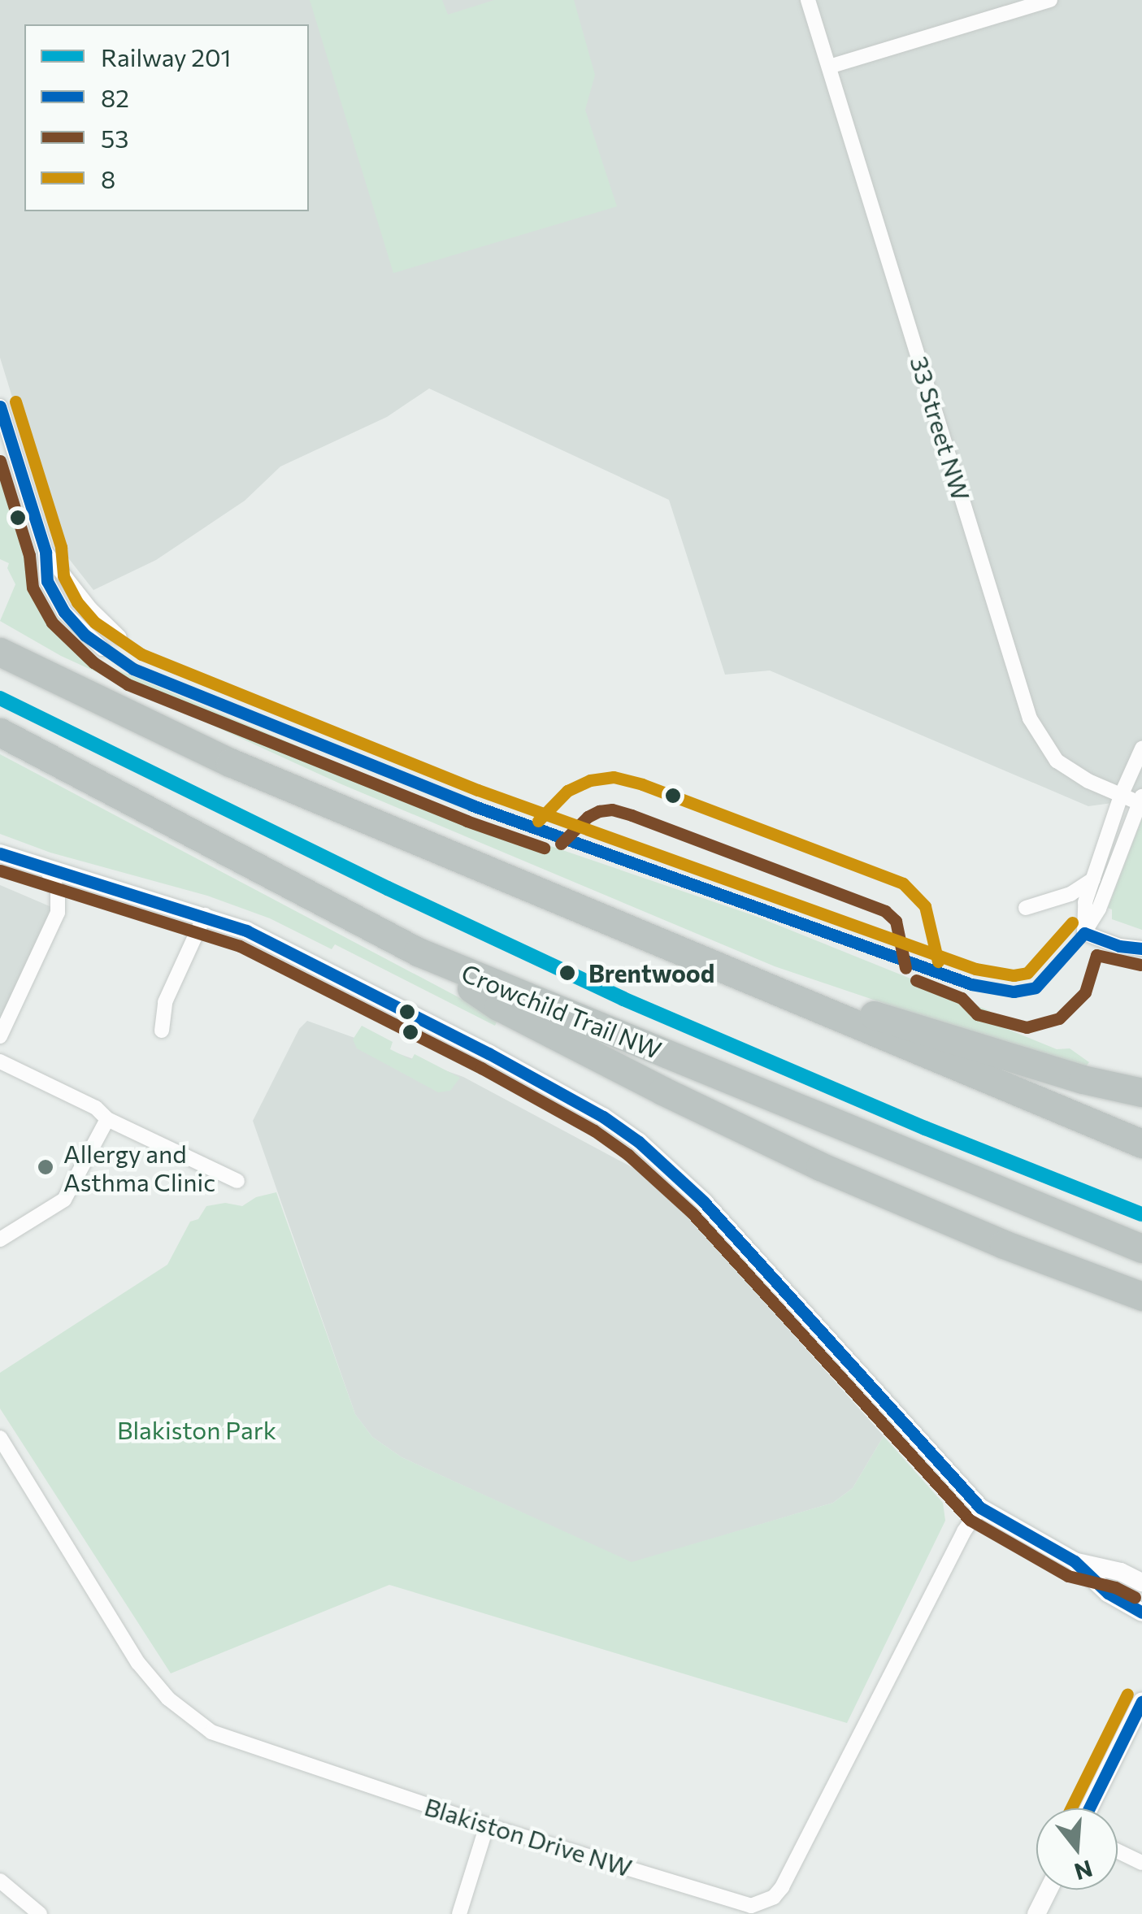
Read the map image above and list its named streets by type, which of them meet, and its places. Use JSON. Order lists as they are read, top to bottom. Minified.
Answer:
{"streets":{"highway":["Crowchild Trail NW"],"street":["33 Street NW","Blakiston Drive NW"]},"parks":["Blakiston Park"],"places":["Brentwood","Allergy and Asthma Clinic"],"lines":["transit line 8","transit line 82","transit line 53","rail line 201"],"legend":["Railway 201","82","53","8"],"north":"bottom"}
